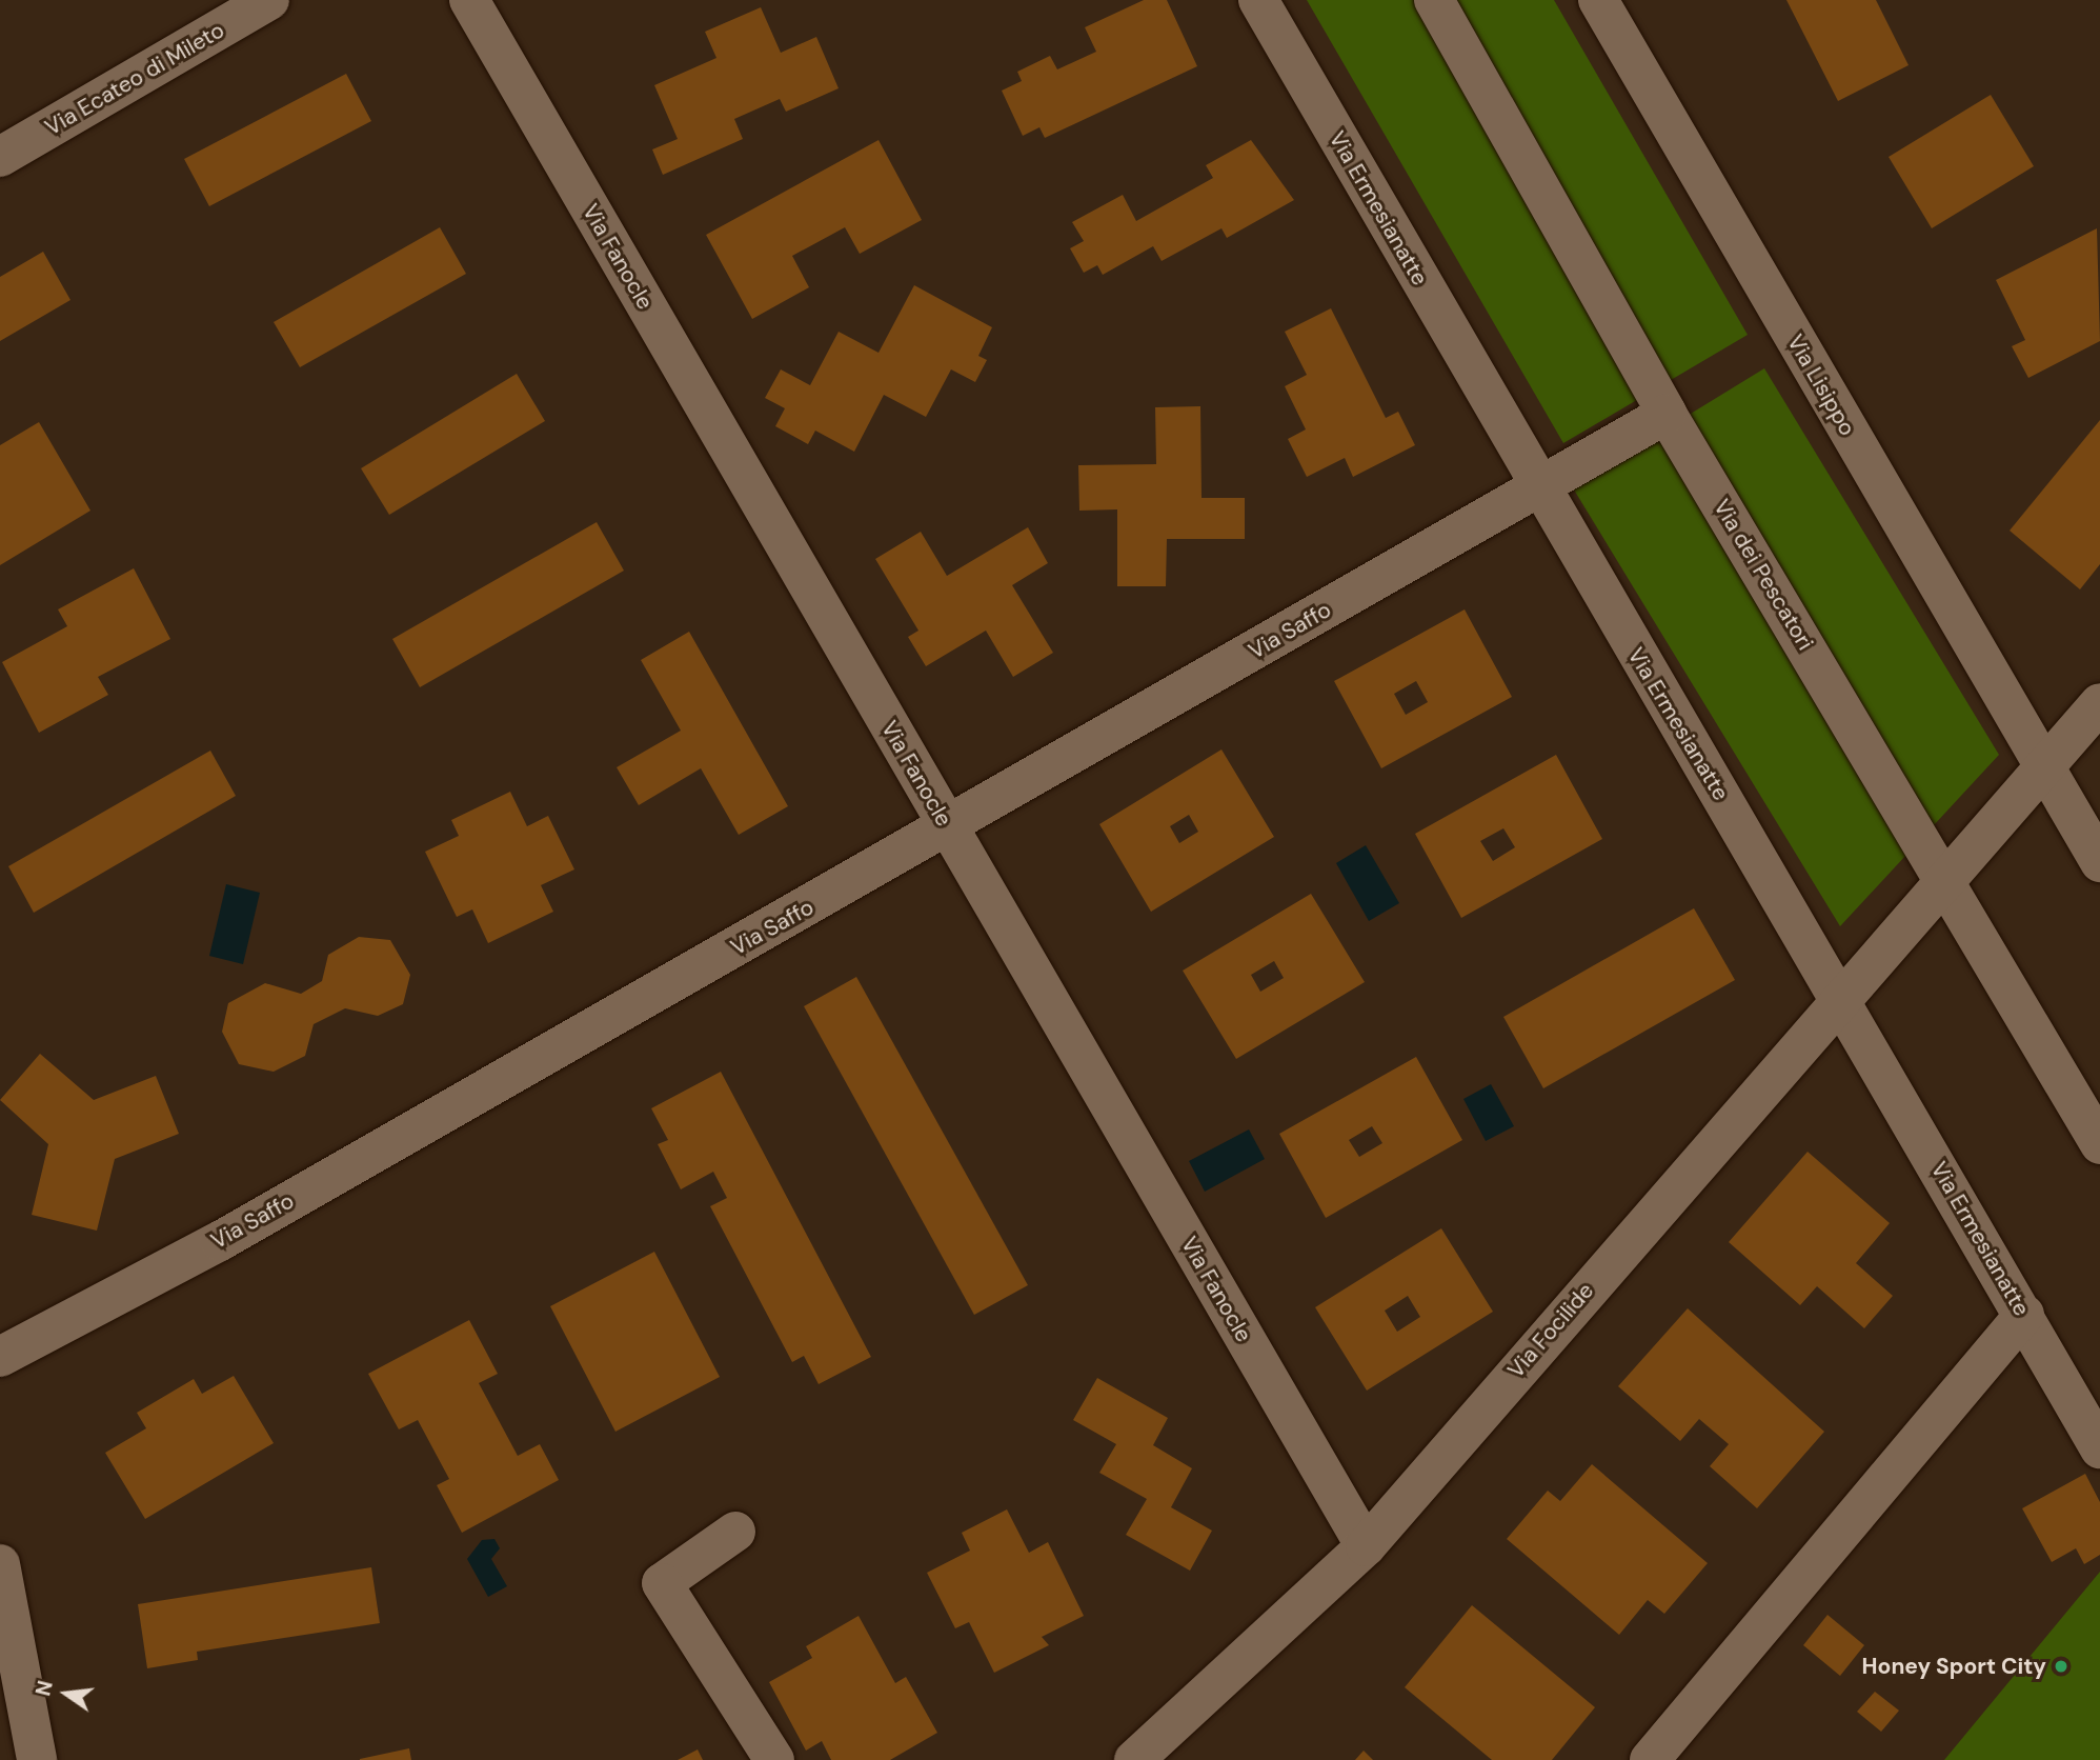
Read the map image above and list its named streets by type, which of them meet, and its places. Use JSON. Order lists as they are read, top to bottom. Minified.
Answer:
{"streets":{"street":["Via Ecateo di Mileto","Via Ermesianatte","Via Fanocle","Via Lisippo","Via dei Pescatori","Via Saffo","Via Focilide"]},"crossings":[["Via Ermesianatte","Via Saffo"],["Via Ermesianatte","Via Focilide"],["Via Fanocle","Via Saffo"],["Via Fanocle","Via Focilide"],["Via Lisippo","Via Focilide"],["Via dei Pescatori","Via Saffo"],["Via dei Pescatori","Via Focilide"]],"places":["Honey Sport City"],"north":"left"}
